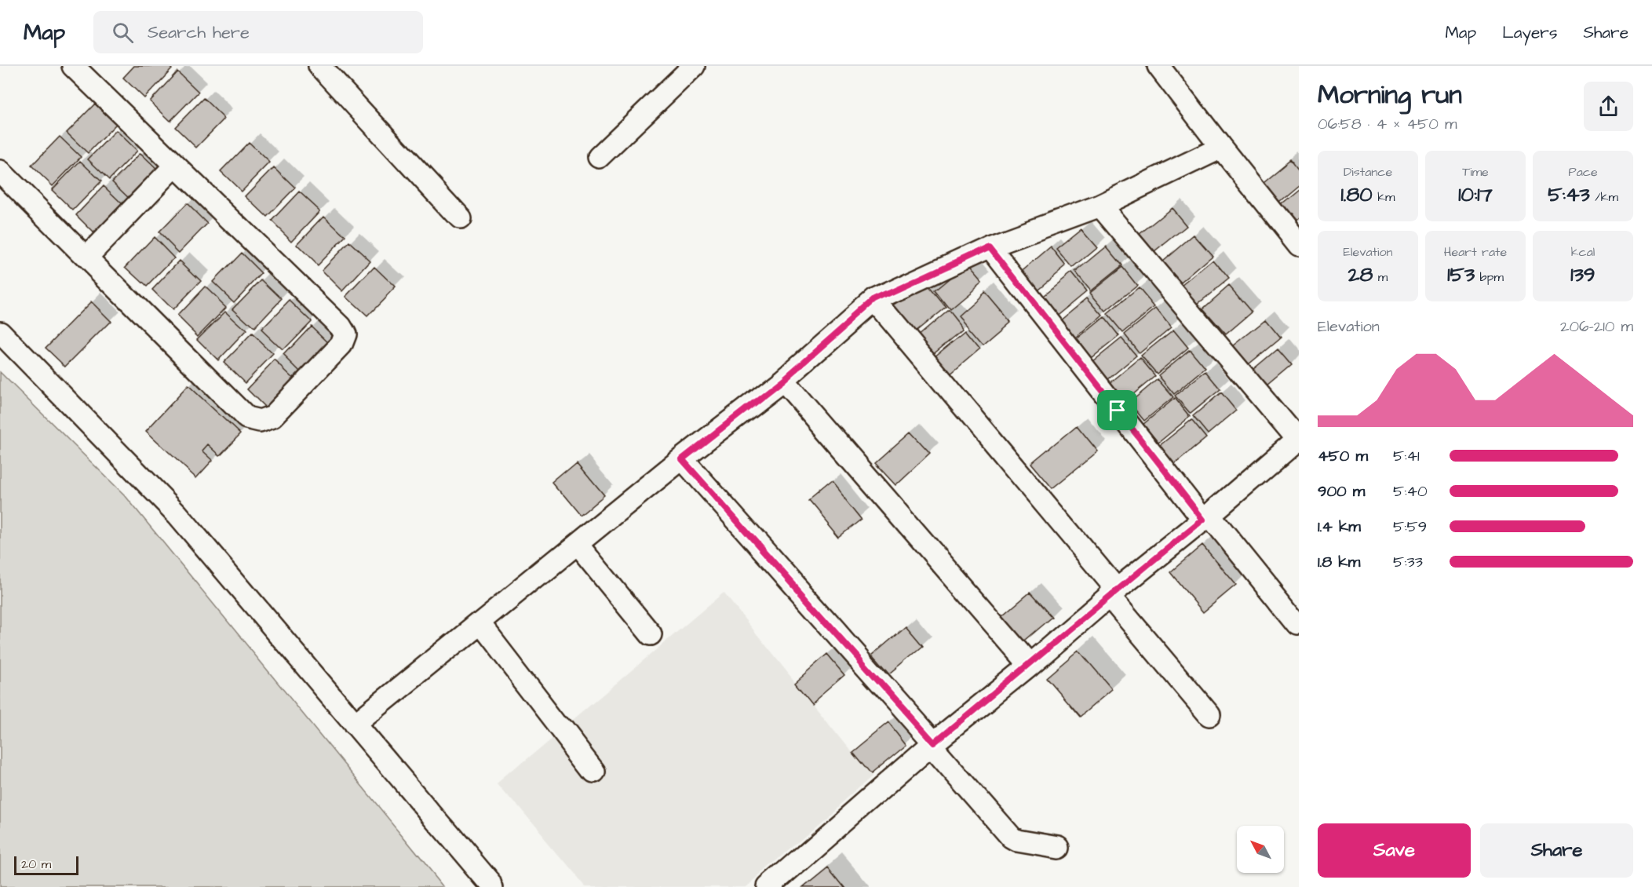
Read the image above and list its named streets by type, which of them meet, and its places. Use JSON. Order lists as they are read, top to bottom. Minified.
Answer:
{"scale_bar":"20 m","north":"top left","page":{"header":"Map","search":"Search here","nav":["Map","Layers","Share"],"heading":["Morning run","06:58 · 4 × 450 m"],"stats":[["Distance","1.80 km"],["Time","10:17"],["Pace","5:43 /km"],["Elevation","28 m"],["Heart rate","153 bpm"],["kcal","139"]],"chart":["Elevation","206–210 m"],"list":[{"name":"450 m","note":"5:41"},{"name":"900 m","note":"5:40"},{"name":"1.4 km","note":"5:59"},{"name":"1.8 km","note":"5:33"}],"buttons":["Save","Share"],"scale":"20 m"}}
